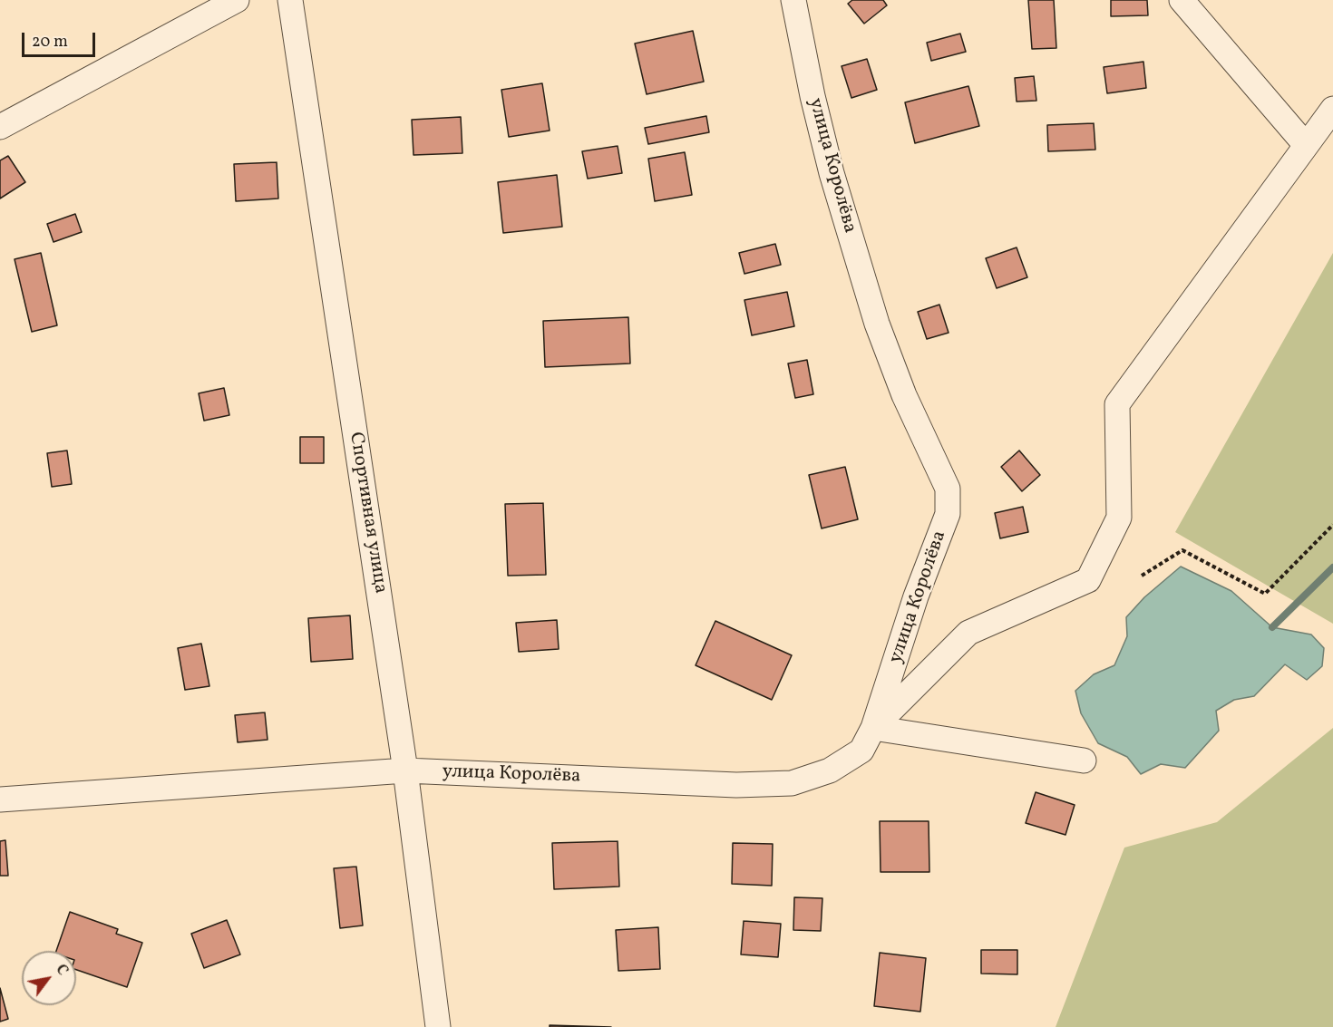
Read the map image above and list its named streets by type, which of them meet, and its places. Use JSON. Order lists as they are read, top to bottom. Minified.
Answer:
{"streets":{"street":["улица Королёва","Спортивная улица"]},"crossings":[["улица Королёва","Спортивная улица"]],"scale_bar":"20 m","north":"top right"}
